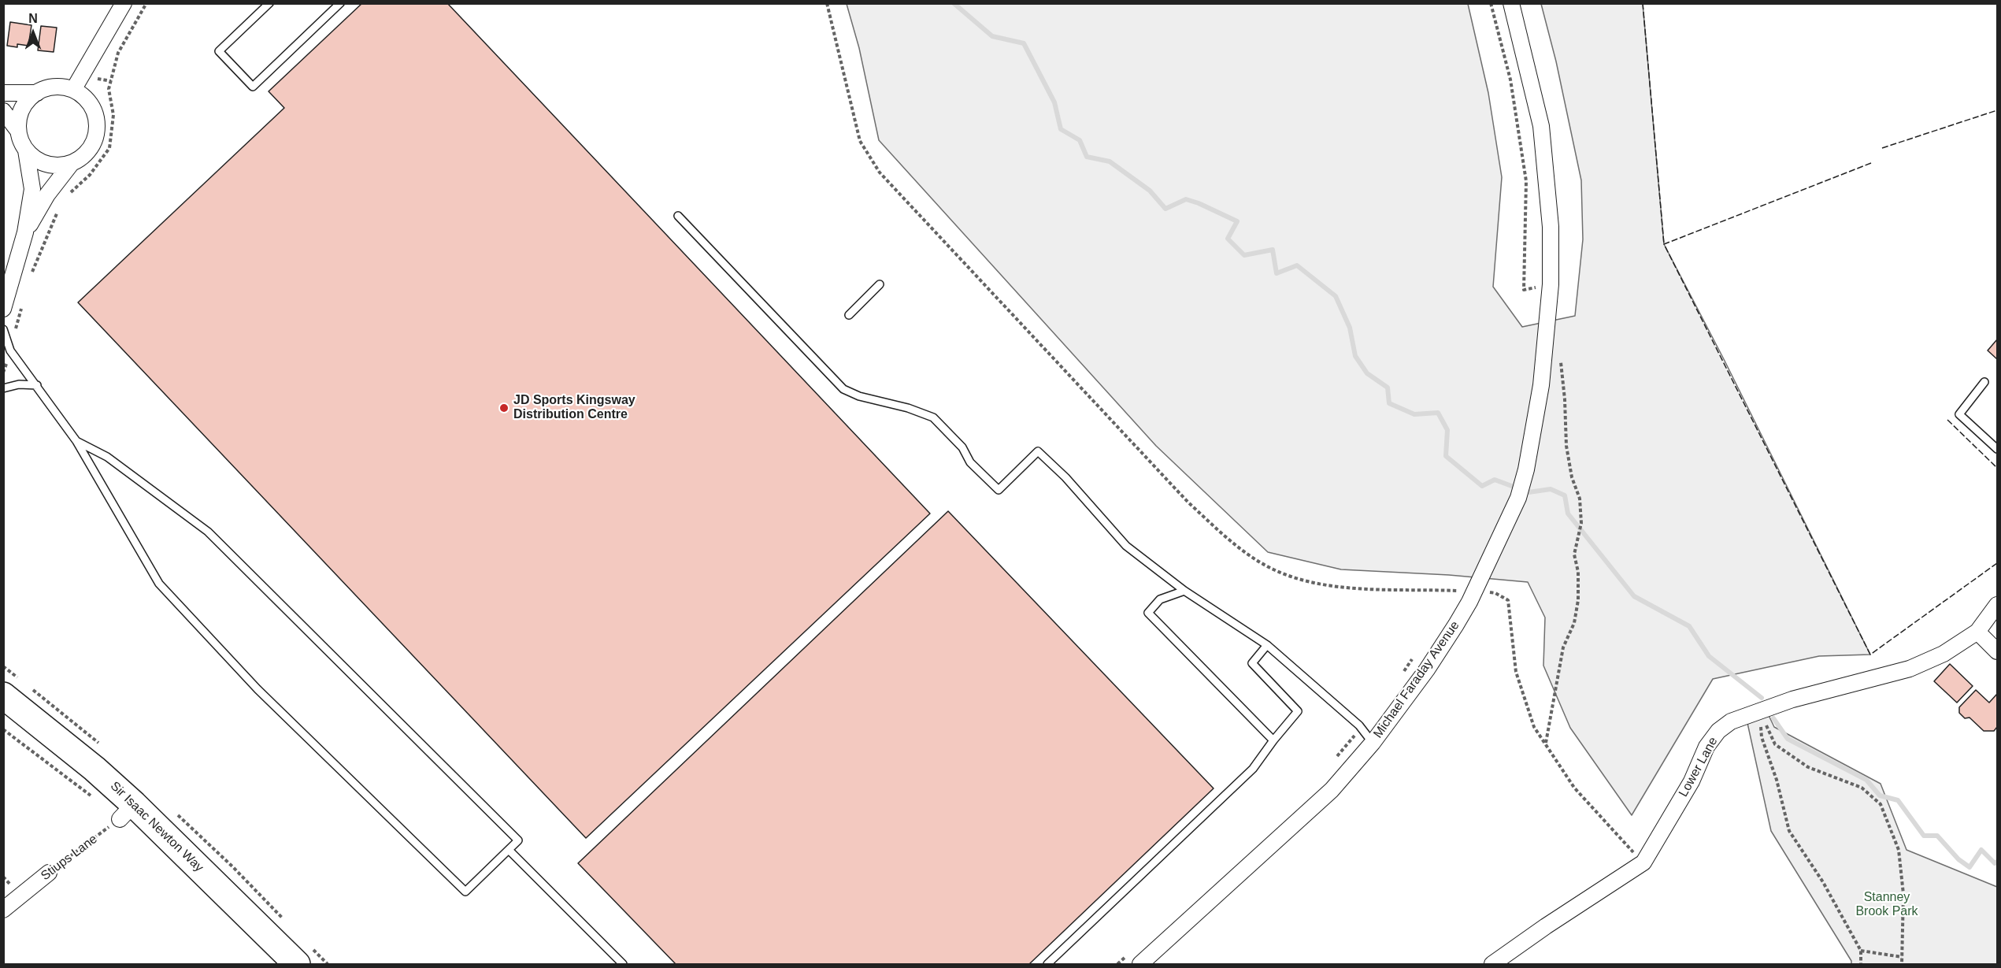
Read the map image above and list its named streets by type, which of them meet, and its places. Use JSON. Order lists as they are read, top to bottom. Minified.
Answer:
{"streets":{"highway":["Sir Isaac Newton Way"],"street":["Michael Faraday Avenue","Lower Lane","Stiups Lane"]},"crossings":[["Sir Isaac Newton Way","Stiups Lane"]],"parks":["Stanney Brook Park"],"places":["JD Sports Kingsway Distribution Centre"],"north":"top"}
